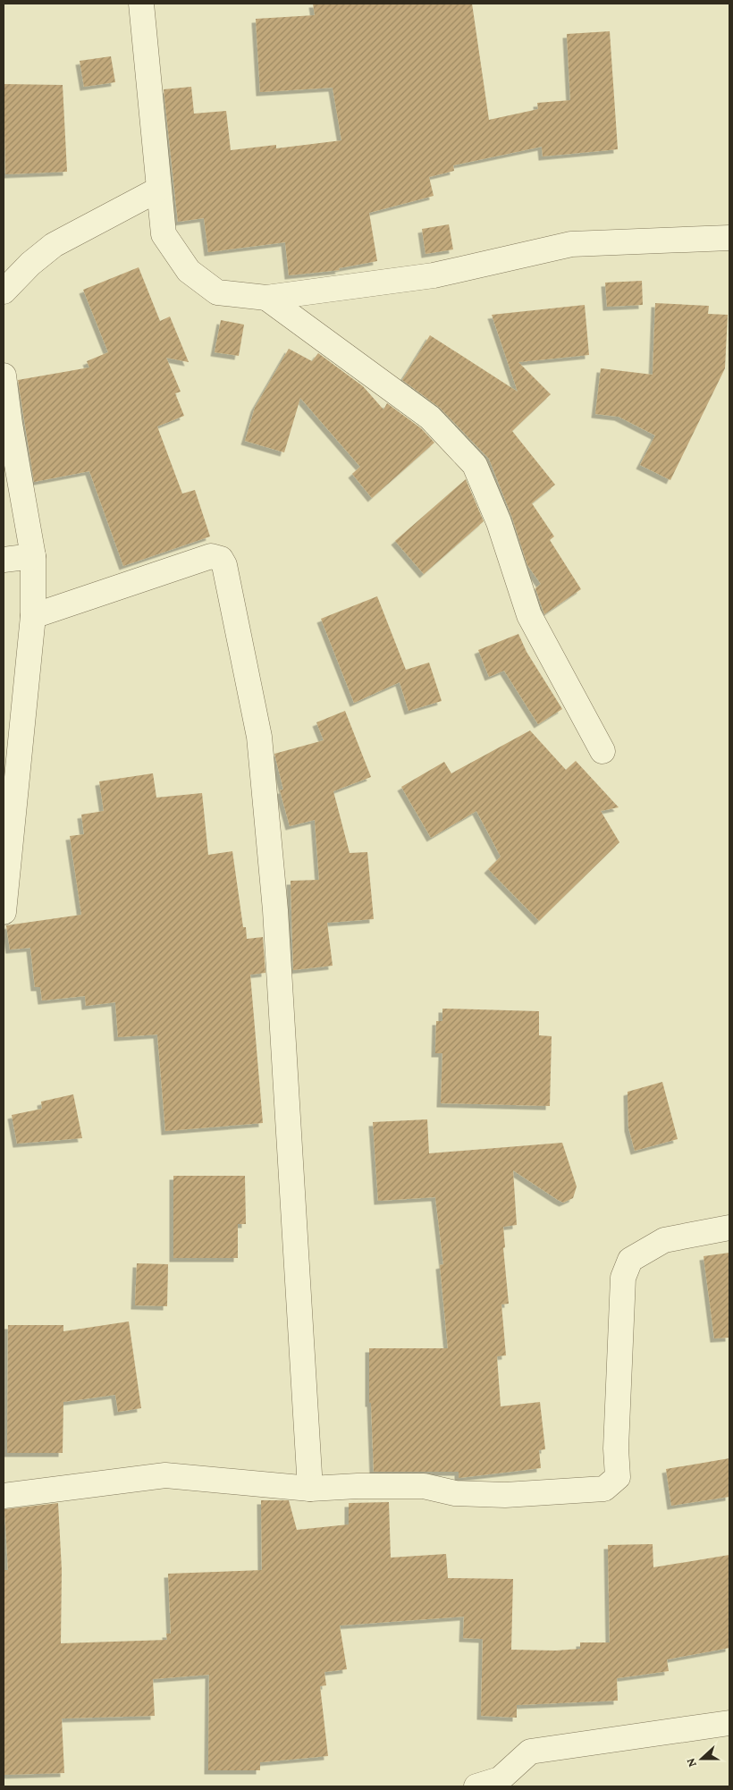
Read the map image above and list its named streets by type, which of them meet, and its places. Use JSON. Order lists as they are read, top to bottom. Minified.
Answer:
{"north":"left"}
